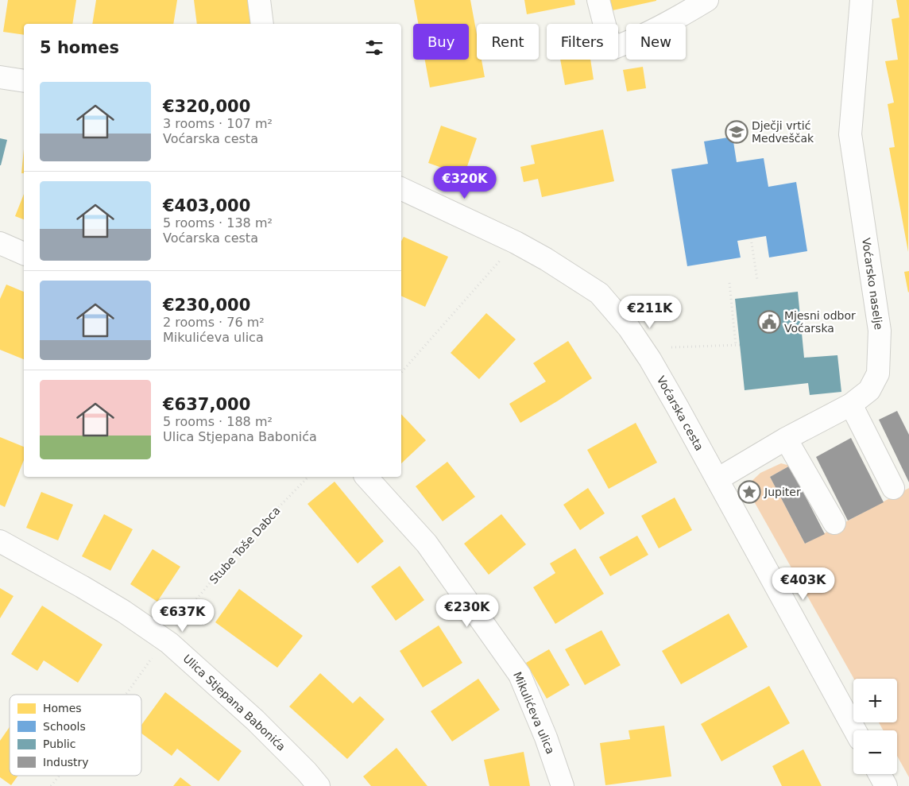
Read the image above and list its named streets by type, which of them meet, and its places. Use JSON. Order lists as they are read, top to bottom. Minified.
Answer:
{"streets":{"street":["Voćarsko naselje","Voćarska cesta","Ulica Stjepana Babonića","Mikulićeva ulica"],"path":["Stube Toše Dabca"]},"crossings":[["Voćarsko naselje","Voćarska cesta"]],"places":{"school or university":["Dječji vrtić Medveščak"],"public building":["Mjesni odbor Voćarska"],"place":["Jupiter"]},"legend":["Homes","Schools","Public","Industry"],"page":{"chip":["Buy","Rent","Filters","New"],"heading":"5 homes","list":[{"name":"€320,000","note":"3 rooms · 107 m² · Voćarska cesta"},{"name":"€403,000","note":"5 rooms · 138 m² · Voćarska cesta"},{"name":"€230,000","note":"2 rooms · 76 m² · Mikulićeva ulica"},{"name":"€637,000","note":"5 rooms · 188 m² · Ulica Stjepana Babonića"}],"price":["€320K","€211K","€403K","€230K","€637K"],"map_buttons":["+","−"]}}
